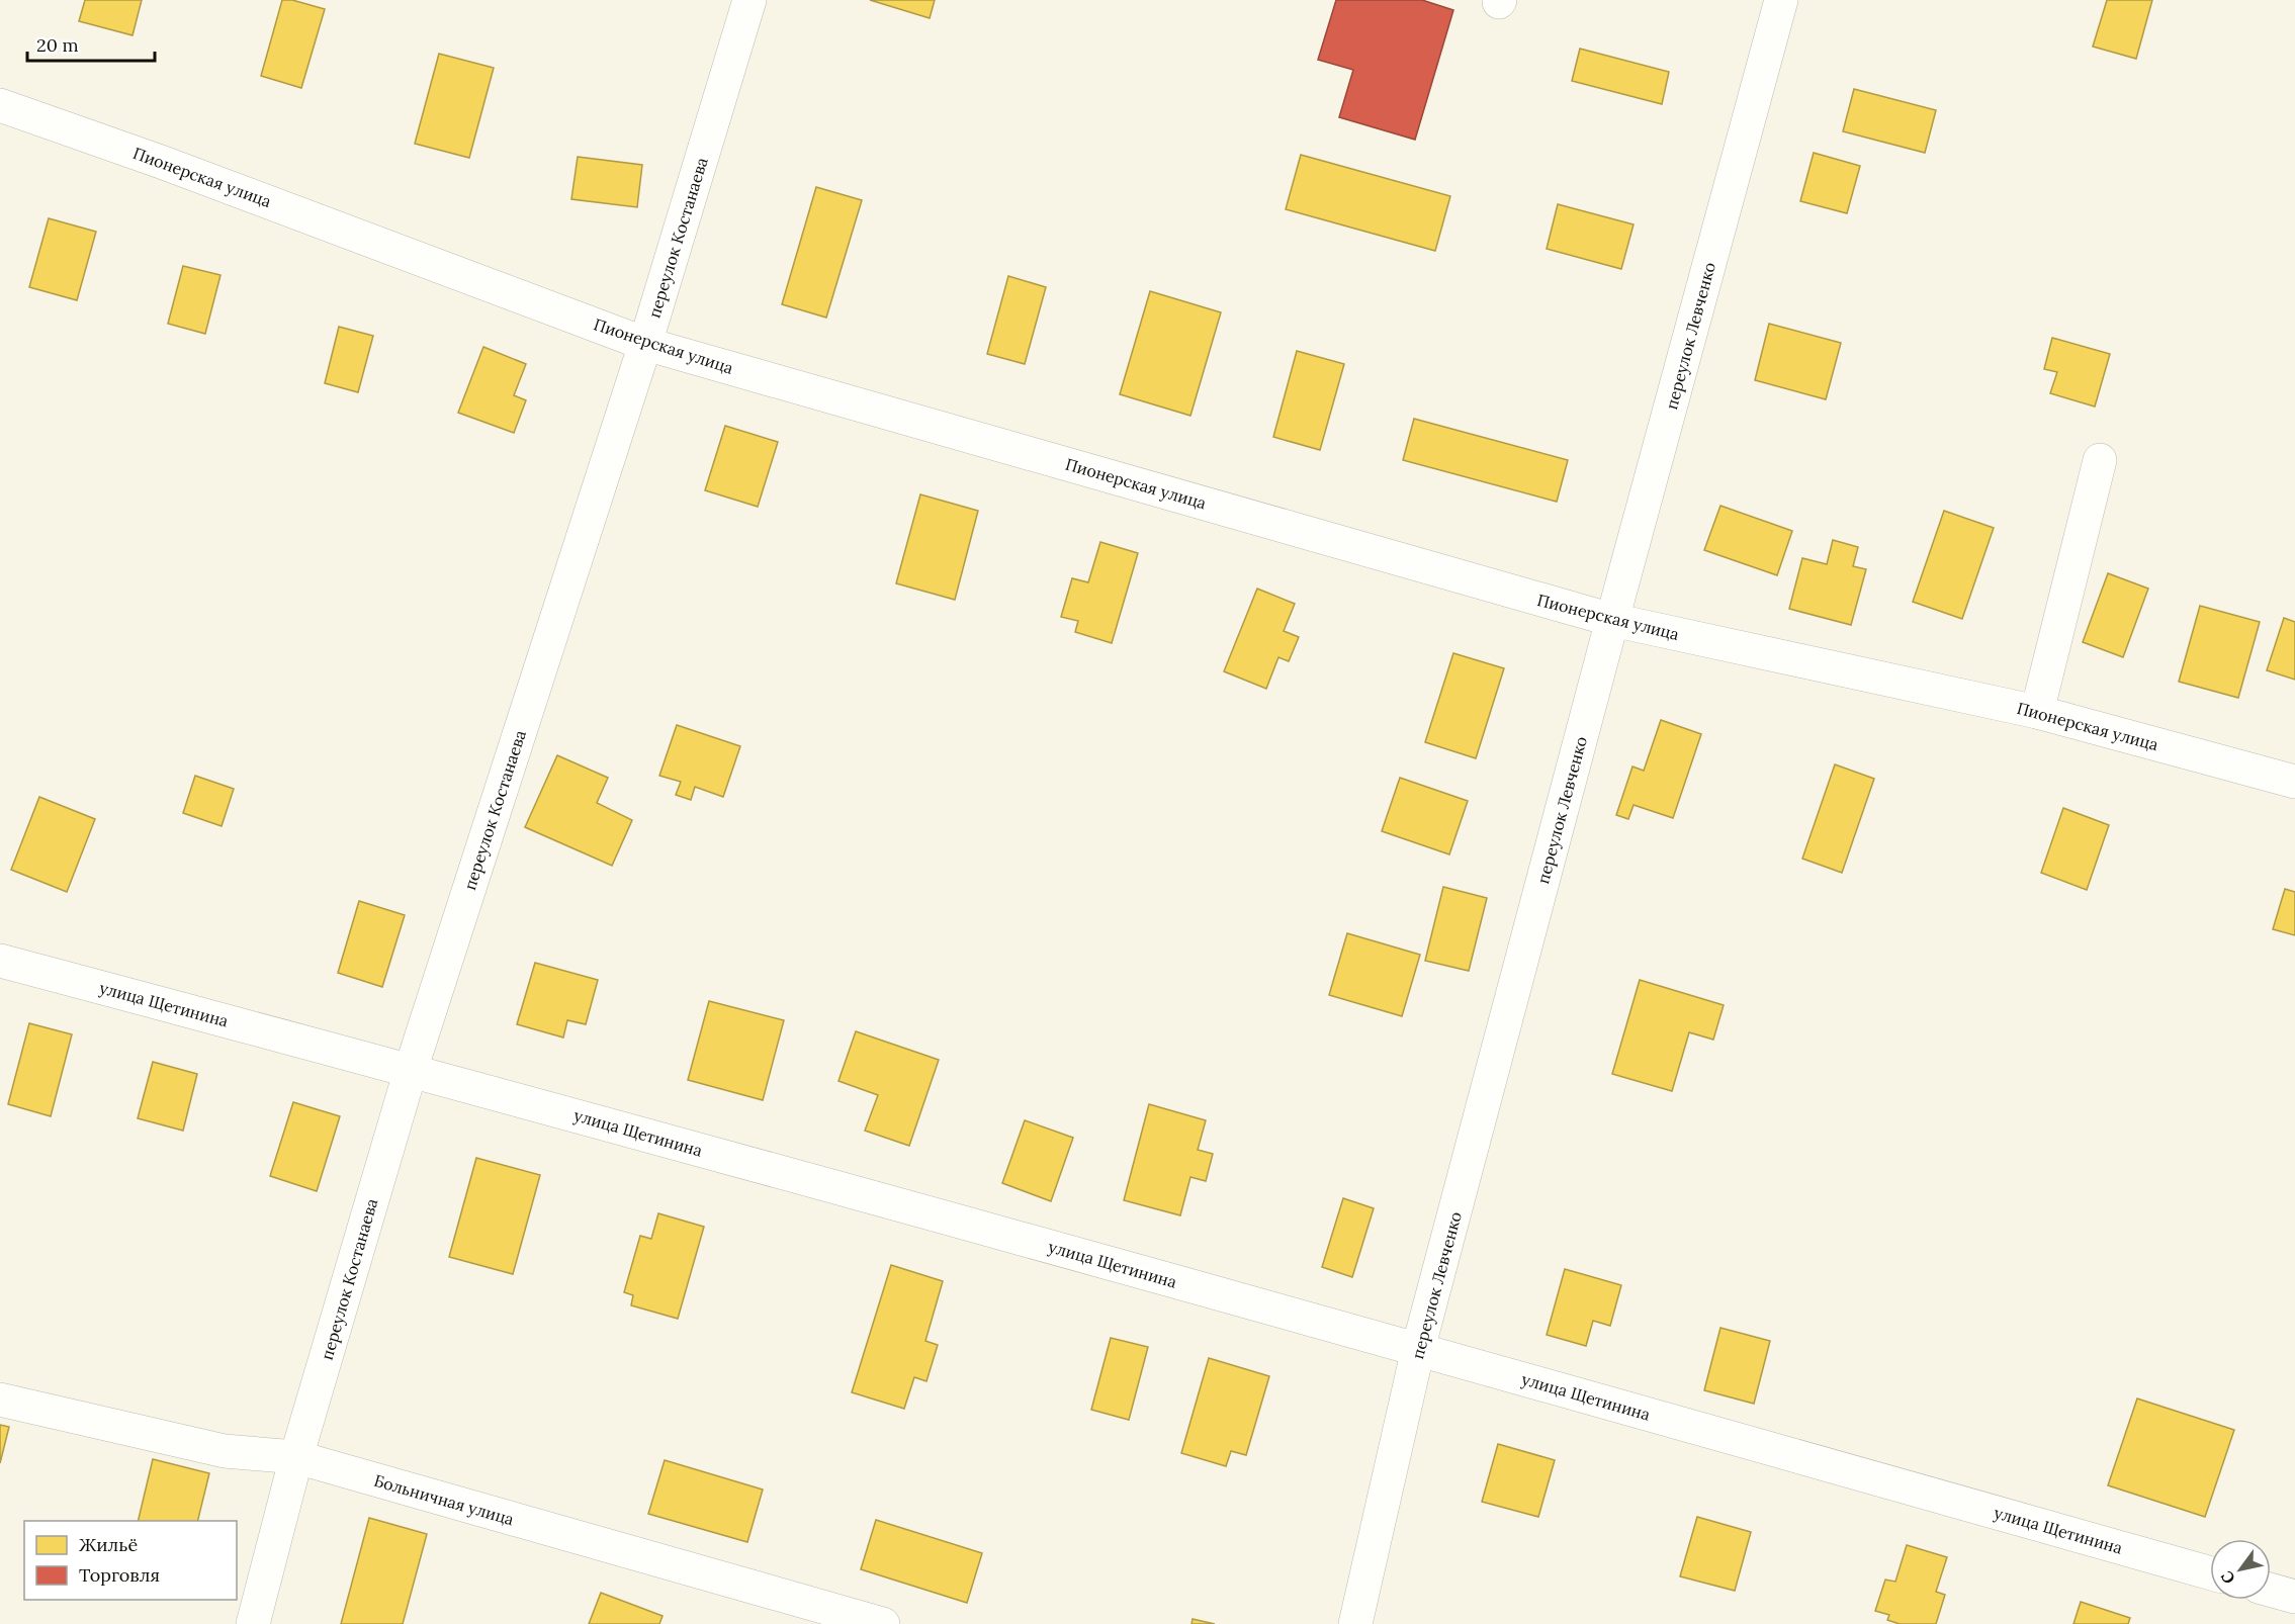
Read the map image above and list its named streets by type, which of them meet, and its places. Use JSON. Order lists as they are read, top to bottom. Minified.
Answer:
{"streets":{"street":["Пионерская улица","переулок Костанаева","переулок Левченко","улица Щетинина","Больничная улица"]},"crossings":[["Пионерская улица","переулок Костанаева"],["Пионерская улица","переулок Левченко"],["переулок Костанаева","улица Щетинина"],["переулок Костанаева","Больничная улица"],["переулок Левченко","улица Щетинина"]],"legend":["Жильё","Торговля"],"scale_bar":"20 m","north":"bottom left"}
